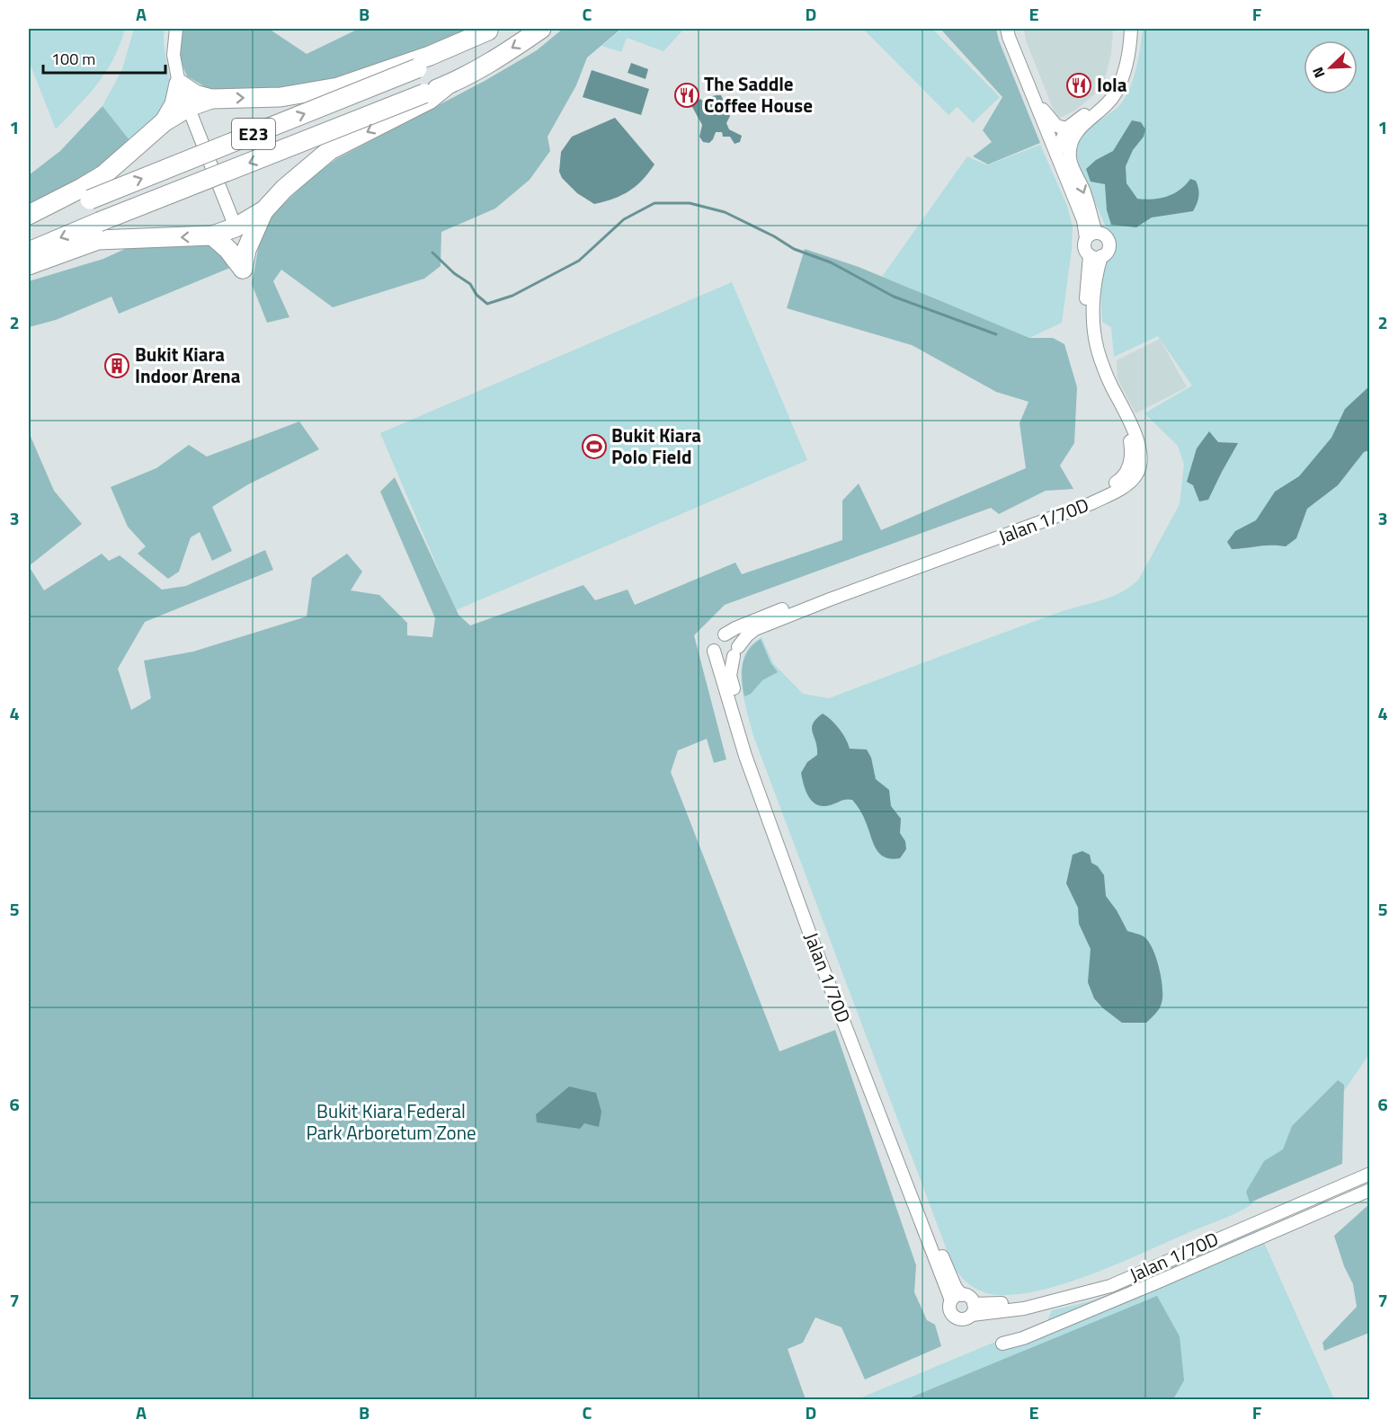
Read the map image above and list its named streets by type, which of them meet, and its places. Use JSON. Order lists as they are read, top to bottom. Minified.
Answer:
{"streets":{"highway":["E23"],"street":["Jalan 1/70D"]},"parks":["Bukit Kiara Federal Park Arboretum Zone"],"places":{"restaurant":["Iola","The Saddle Coffee House"],"building":["Bukit Kiara Indoor Arena"],"sports":["Bukit Kiara Polo Field"]},"scale_bar":"100 m","north":"bottom left","grid":{"columns":["A","B","C","D","E","F"],"rows":["1","2","3","4","5","6","7"]}}
